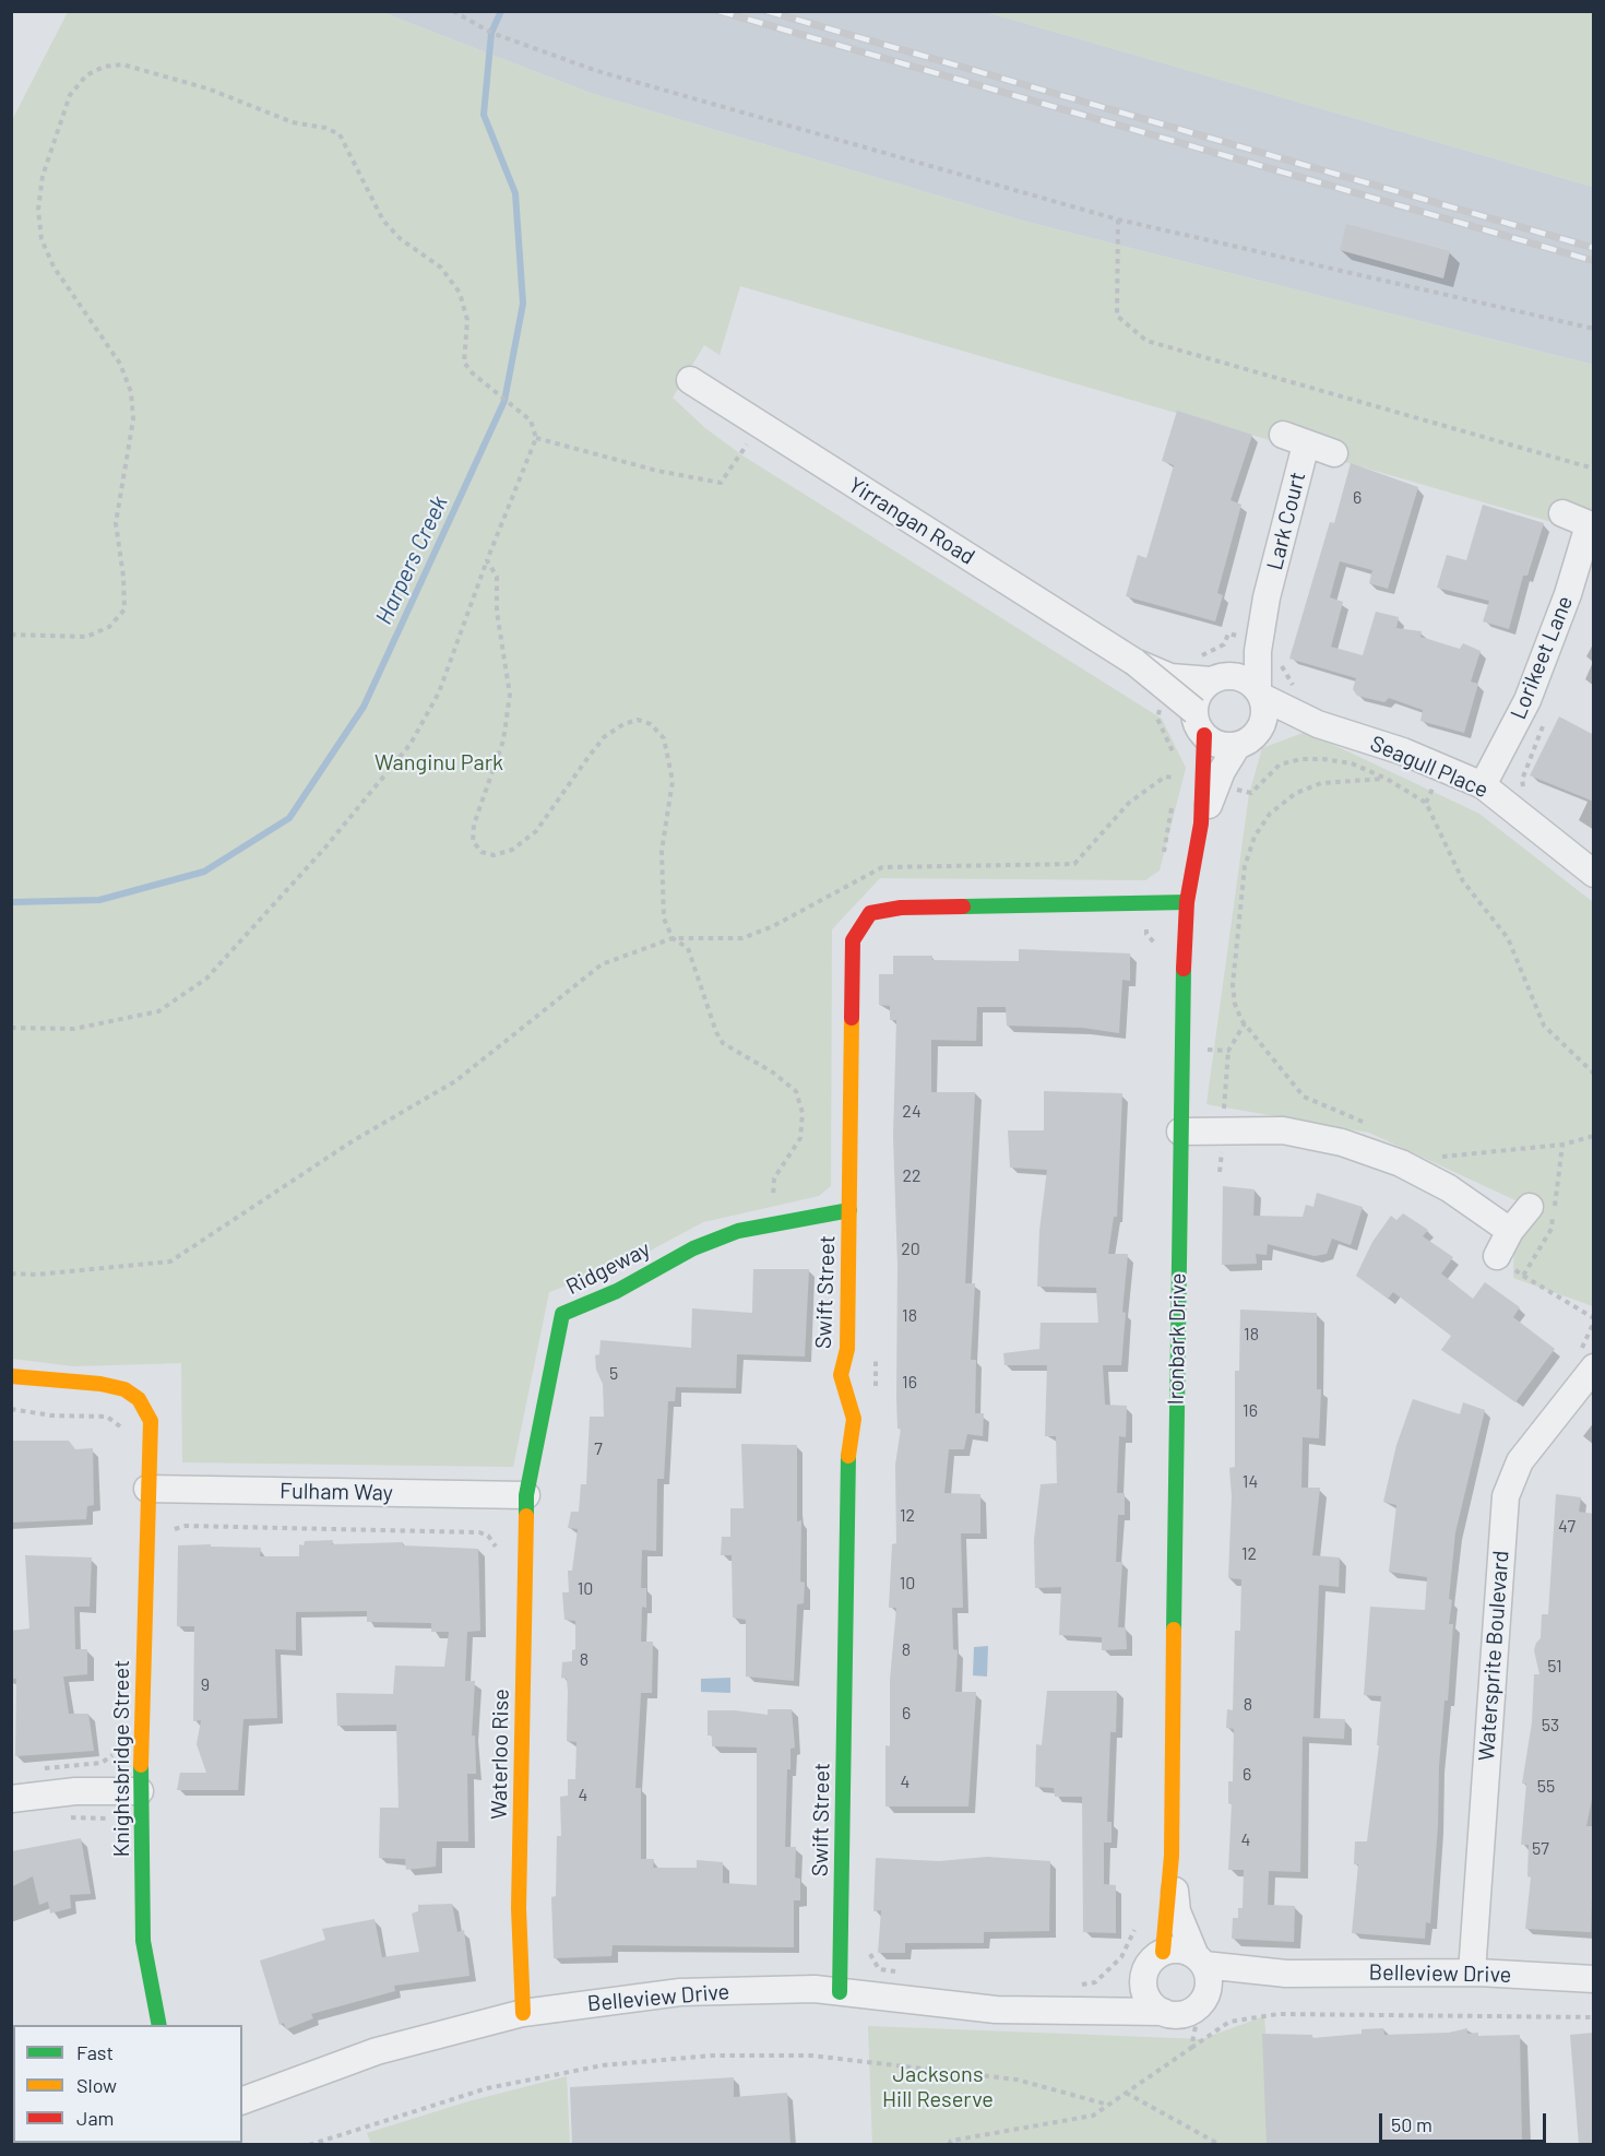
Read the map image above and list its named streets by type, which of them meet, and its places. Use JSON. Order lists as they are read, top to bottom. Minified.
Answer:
{"streets":{"street":["Yirrangan Road","Lark Court","Lorikeet Lane","Seagull Place","Ridgeway","Swift Street","Ironbark Drive","Fulham Way","Watersprite Boulevard","Waterloo Rise","Knightsbridge Street","Belleview Drive"]},"crossings":[["Yirrangan Road","Lark Court"],["Yirrangan Road","Seagull Place"],["Yirrangan Road","Ironbark Drive"],["Lark Court","Seagull Place"],["Lark Court","Ironbark Drive"],["Lorikeet Lane","Seagull Place"],["Seagull Place","Ironbark Drive"],["Ridgeway","Swift Street"],["Ridgeway","Fulham Way"],["Ridgeway","Waterloo Rise"],["Swift Street","Ironbark Drive"],["Swift Street","Belleview Drive"],["Ironbark Drive","Belleview Drive"],["Fulham Way","Waterloo Rise"],["Fulham Way","Knightsbridge Street"],["Watersprite Boulevard","Belleview Drive"],["Waterloo Rise","Belleview Drive"]],"water":["Harpers Creek"],"parks":["Wanginu Park","Jacksons Hill Reserve"],"house_numbers":["6","24","22","20","18","18","5","16","16","7","14","12","47","12","10","10","8","8","51","9","8","6","53","6","4","55","4","4","57"],"legend":["Fast","Slow","Jam"],"scale_bar":"50 m"}
